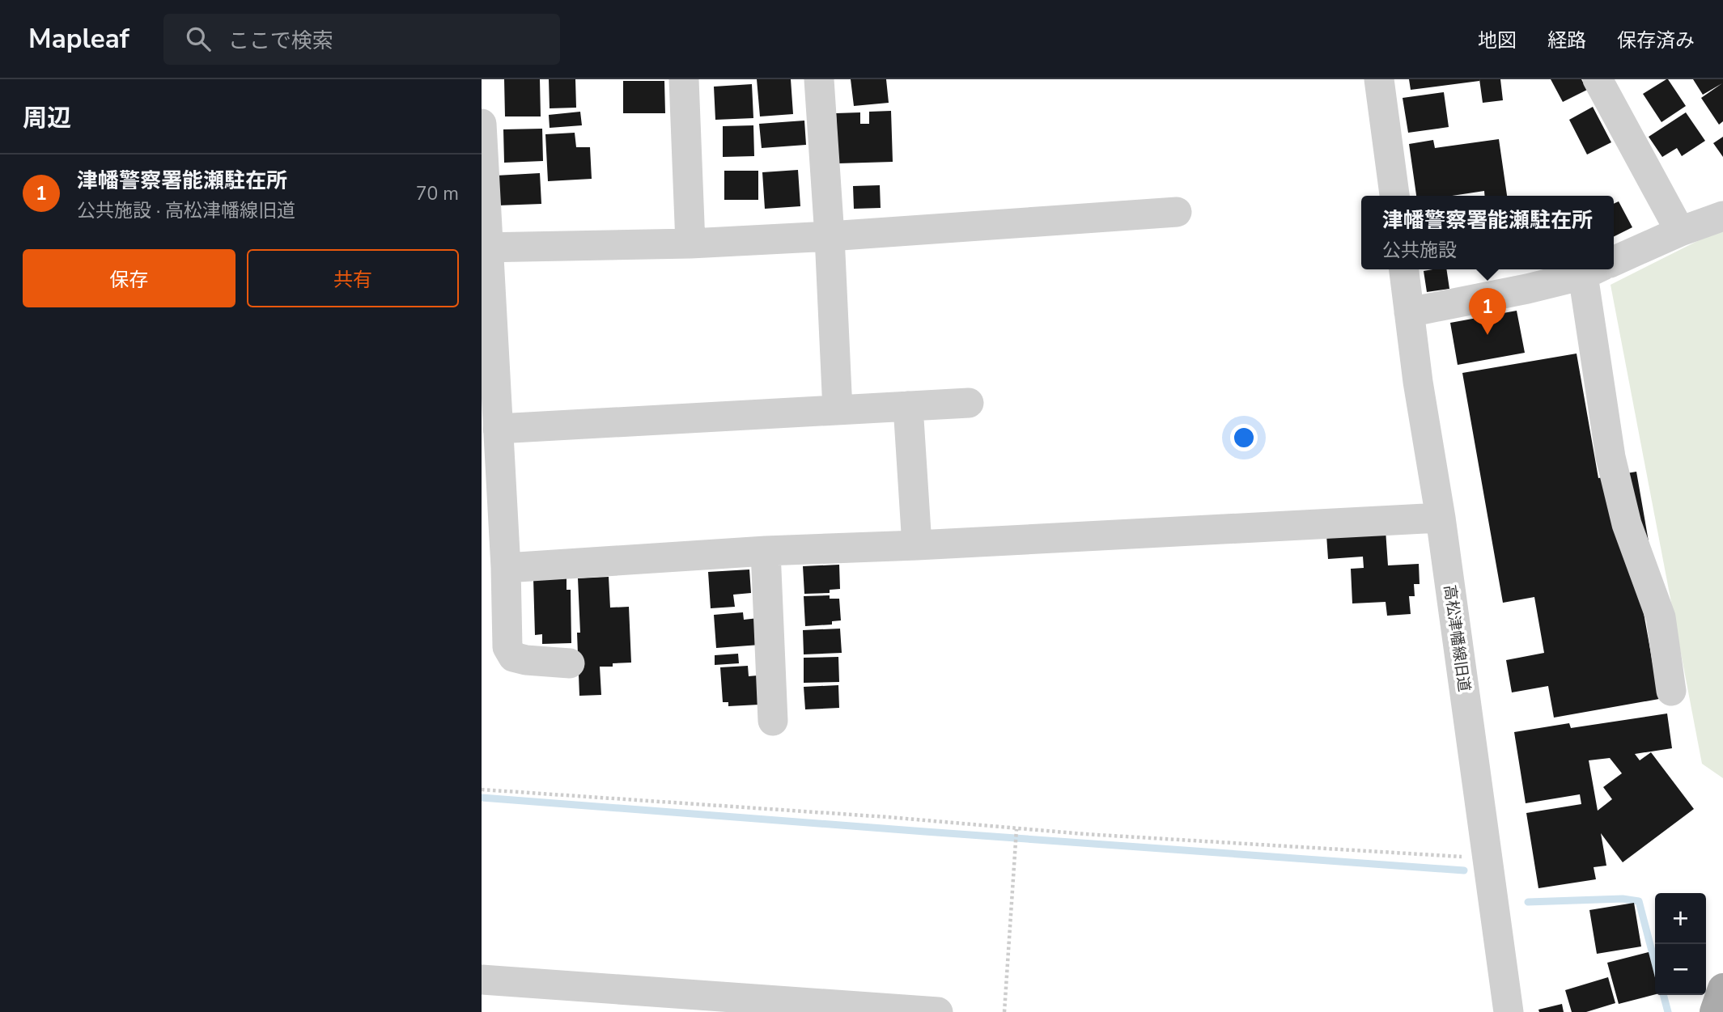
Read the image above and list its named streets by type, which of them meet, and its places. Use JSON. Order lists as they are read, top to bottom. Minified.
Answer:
{"streets":{"street":["高松津幡線旧道"]},"page":{"header":"Mapleaf","search":"ここで検索","nav":["地図","経路","保存済み"],"heading":"周辺","list":[{"mark":"1","name":"津幡警察署能瀬駐在所","note":"公共施設 · 高松津幡線旧道","value":"70 m"}],"popup":["津幡警察署能瀬駐在所","公共施設"],"buttons":["保存","共有"],"pins":"1","map_buttons":["+","−"]}}
